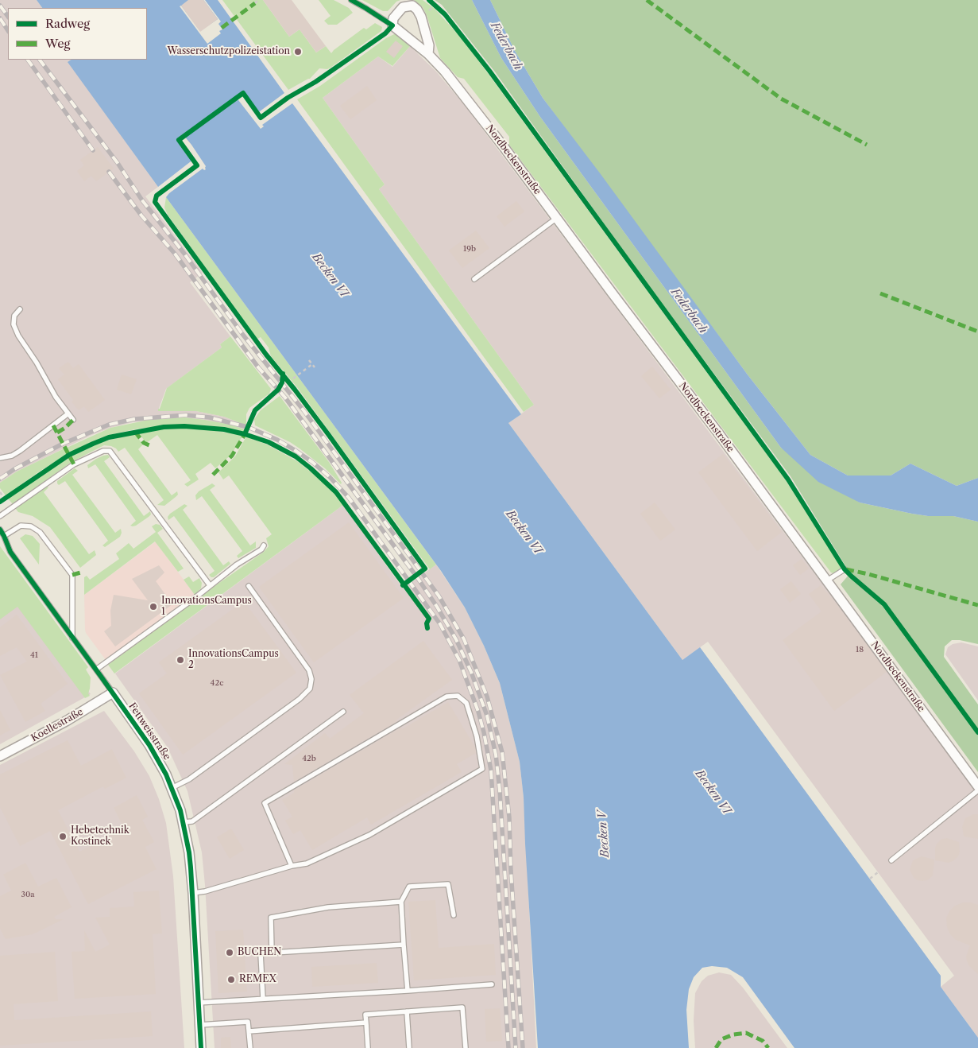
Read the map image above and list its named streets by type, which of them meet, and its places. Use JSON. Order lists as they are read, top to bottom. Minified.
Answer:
{"streets":{"street":["Nordbeckenstraße","Koellestraße","Fettweisstraße"]},"crossings":[["Koellestraße","Fettweisstraße"]],"water":["Federbach","Becken VI","Becken V"],"places":["Wasserschutzpolizeistation","InnovationsCampus 1","InnovationsCampus 2","Hebetechnik Kostinek","BUCHEN","REMEX"],"house_numbers":["19b","18","41","42c","42b","30a"],"legend":["Radweg","Weg"]}
